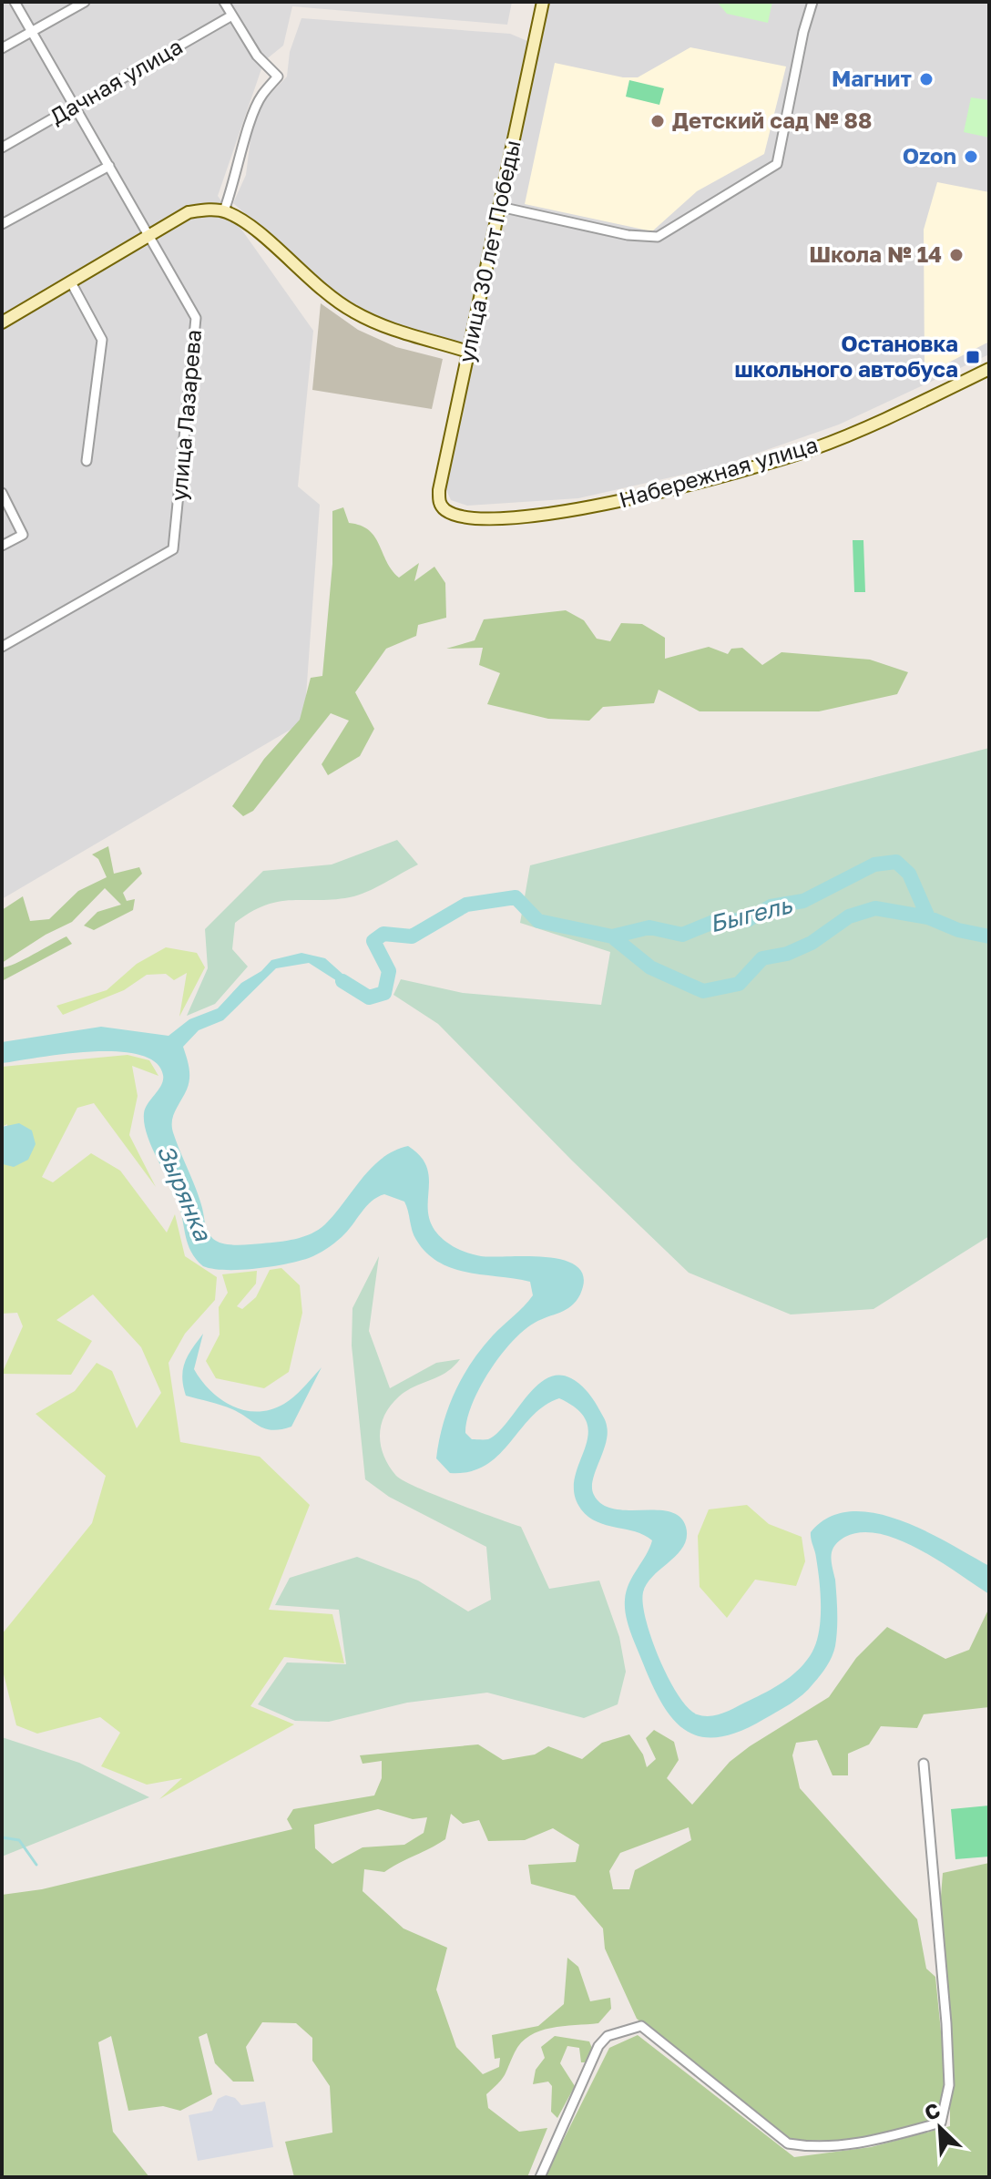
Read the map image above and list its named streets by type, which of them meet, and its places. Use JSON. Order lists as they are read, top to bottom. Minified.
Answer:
{"streets":{"street":["Дачная улица","улица 30 лет Победы","улица Лазарева","Набережная улица"]},"crossings":[["Дачная улица","улица Лазарева"],["улица 30 лет Победы","Набережная улица"]],"water":["Быгель","Зырянка"],"places":{"other":["Магнит","Детский сад № 88","Ozon","Школа № 14"],"transit":["Остановка школьного автобуса"]},"north":"top left"}
